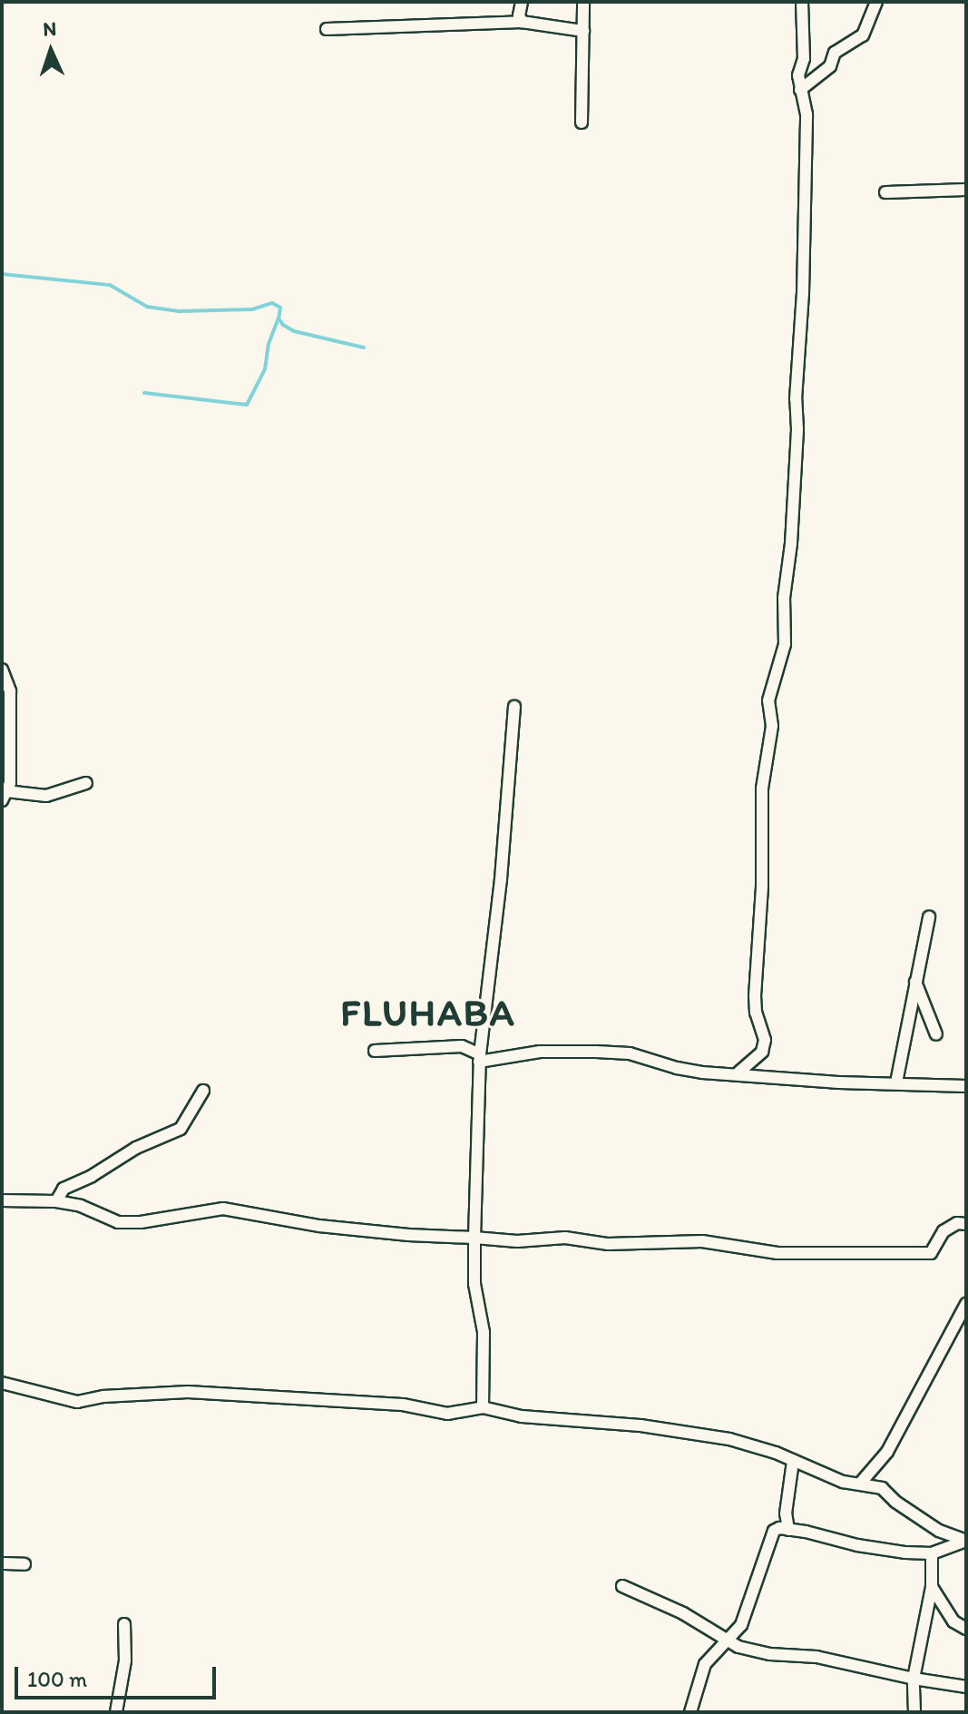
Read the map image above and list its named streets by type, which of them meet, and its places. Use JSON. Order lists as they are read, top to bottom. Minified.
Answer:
{"districts":["FLUHABA"],"scale_bar":"100 m","north":"top"}
